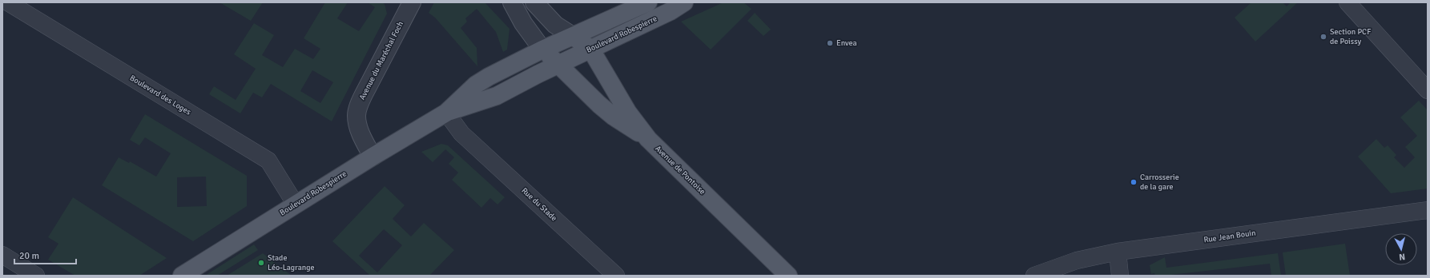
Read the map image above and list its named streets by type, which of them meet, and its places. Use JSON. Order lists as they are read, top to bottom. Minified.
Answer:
{"streets":{"main road":["Boulevard Robespierre","Avenue de Pontoise"],"street":["Avenue du Maréchal Foch","Boulevard des Loges","Rue du Stade","Rue Jean Bouin"]},"crossings":[["Boulevard Robespierre","Avenue du Maréchal Foch"],["Boulevard Robespierre","Boulevard des Loges"],["Boulevard Robespierre","Avenue de Pontoise"],["Boulevard Robespierre","Rue du Stade"]],"places":["Section PCF de Poissy","Envea","Carrosserie de la gare","Stade Léo-Lagrange"],"scale_bar":"20 m","north":"bottom"}
